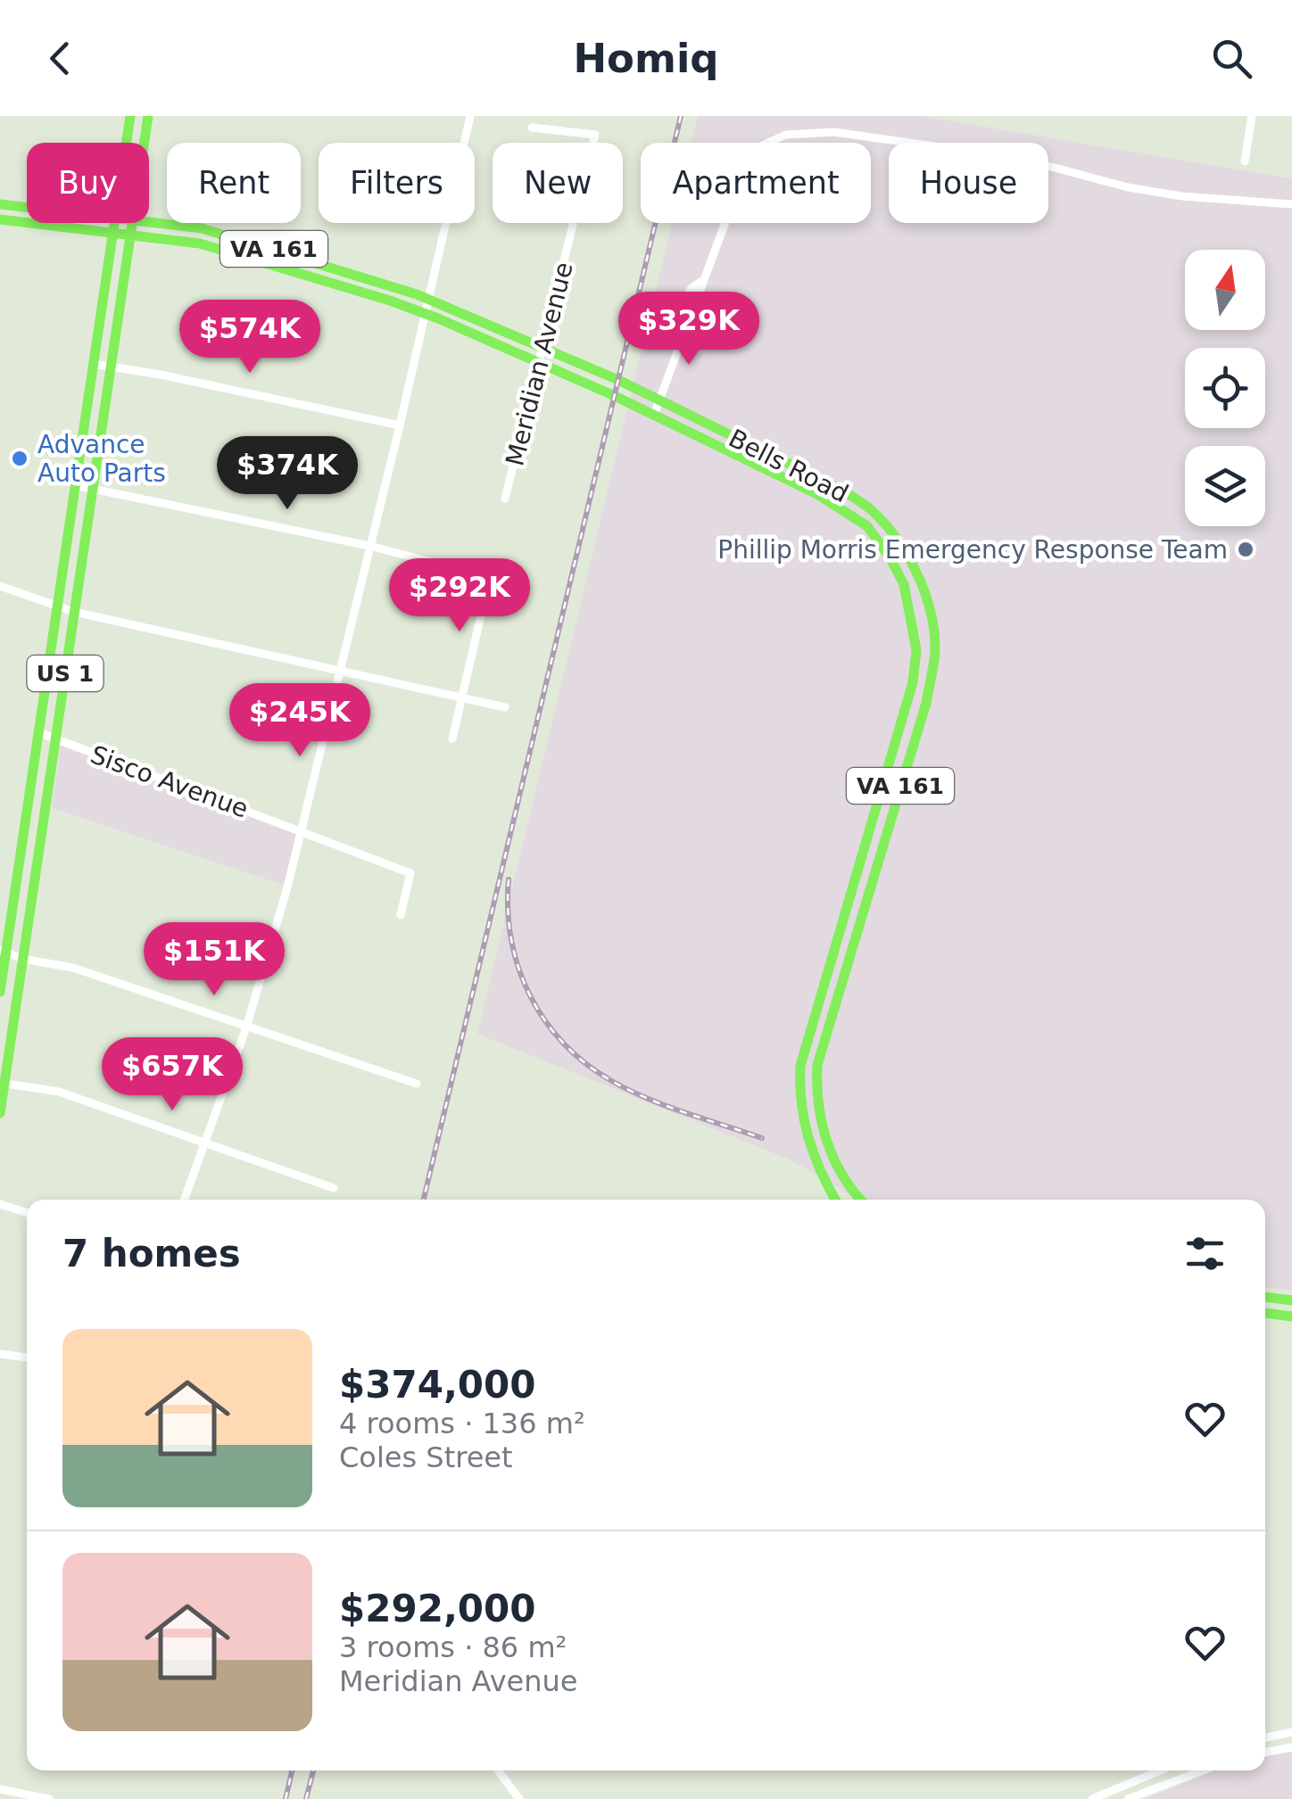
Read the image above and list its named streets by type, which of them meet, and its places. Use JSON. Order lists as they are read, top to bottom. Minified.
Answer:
{"streets":{"main road":["VA 161","Bells Road","US 1"],"street":["Meridian Avenue","Sisco Avenue"]},"crossings":[["Meridian Avenue","Bells Road"],["Bells Road","US 1"],["US 1","Sisco Avenue"]],"places":["Advance Auto Parts","Phillip Morris Emergency Response Team"],"north":"top","page":{"header":"Homiq","chip":["Buy","Rent","Filters","New","Apartment","House"],"price":["$329K","$574K","$374K","$292K","$245K","$151K","$657K"],"heading":"7 homes","list":[{"name":"$374,000","note":"4 rooms · 136 m² · Coles Street"},{"name":"$292,000","note":"3 rooms · 86 m² · Meridian Avenue"}]}}
